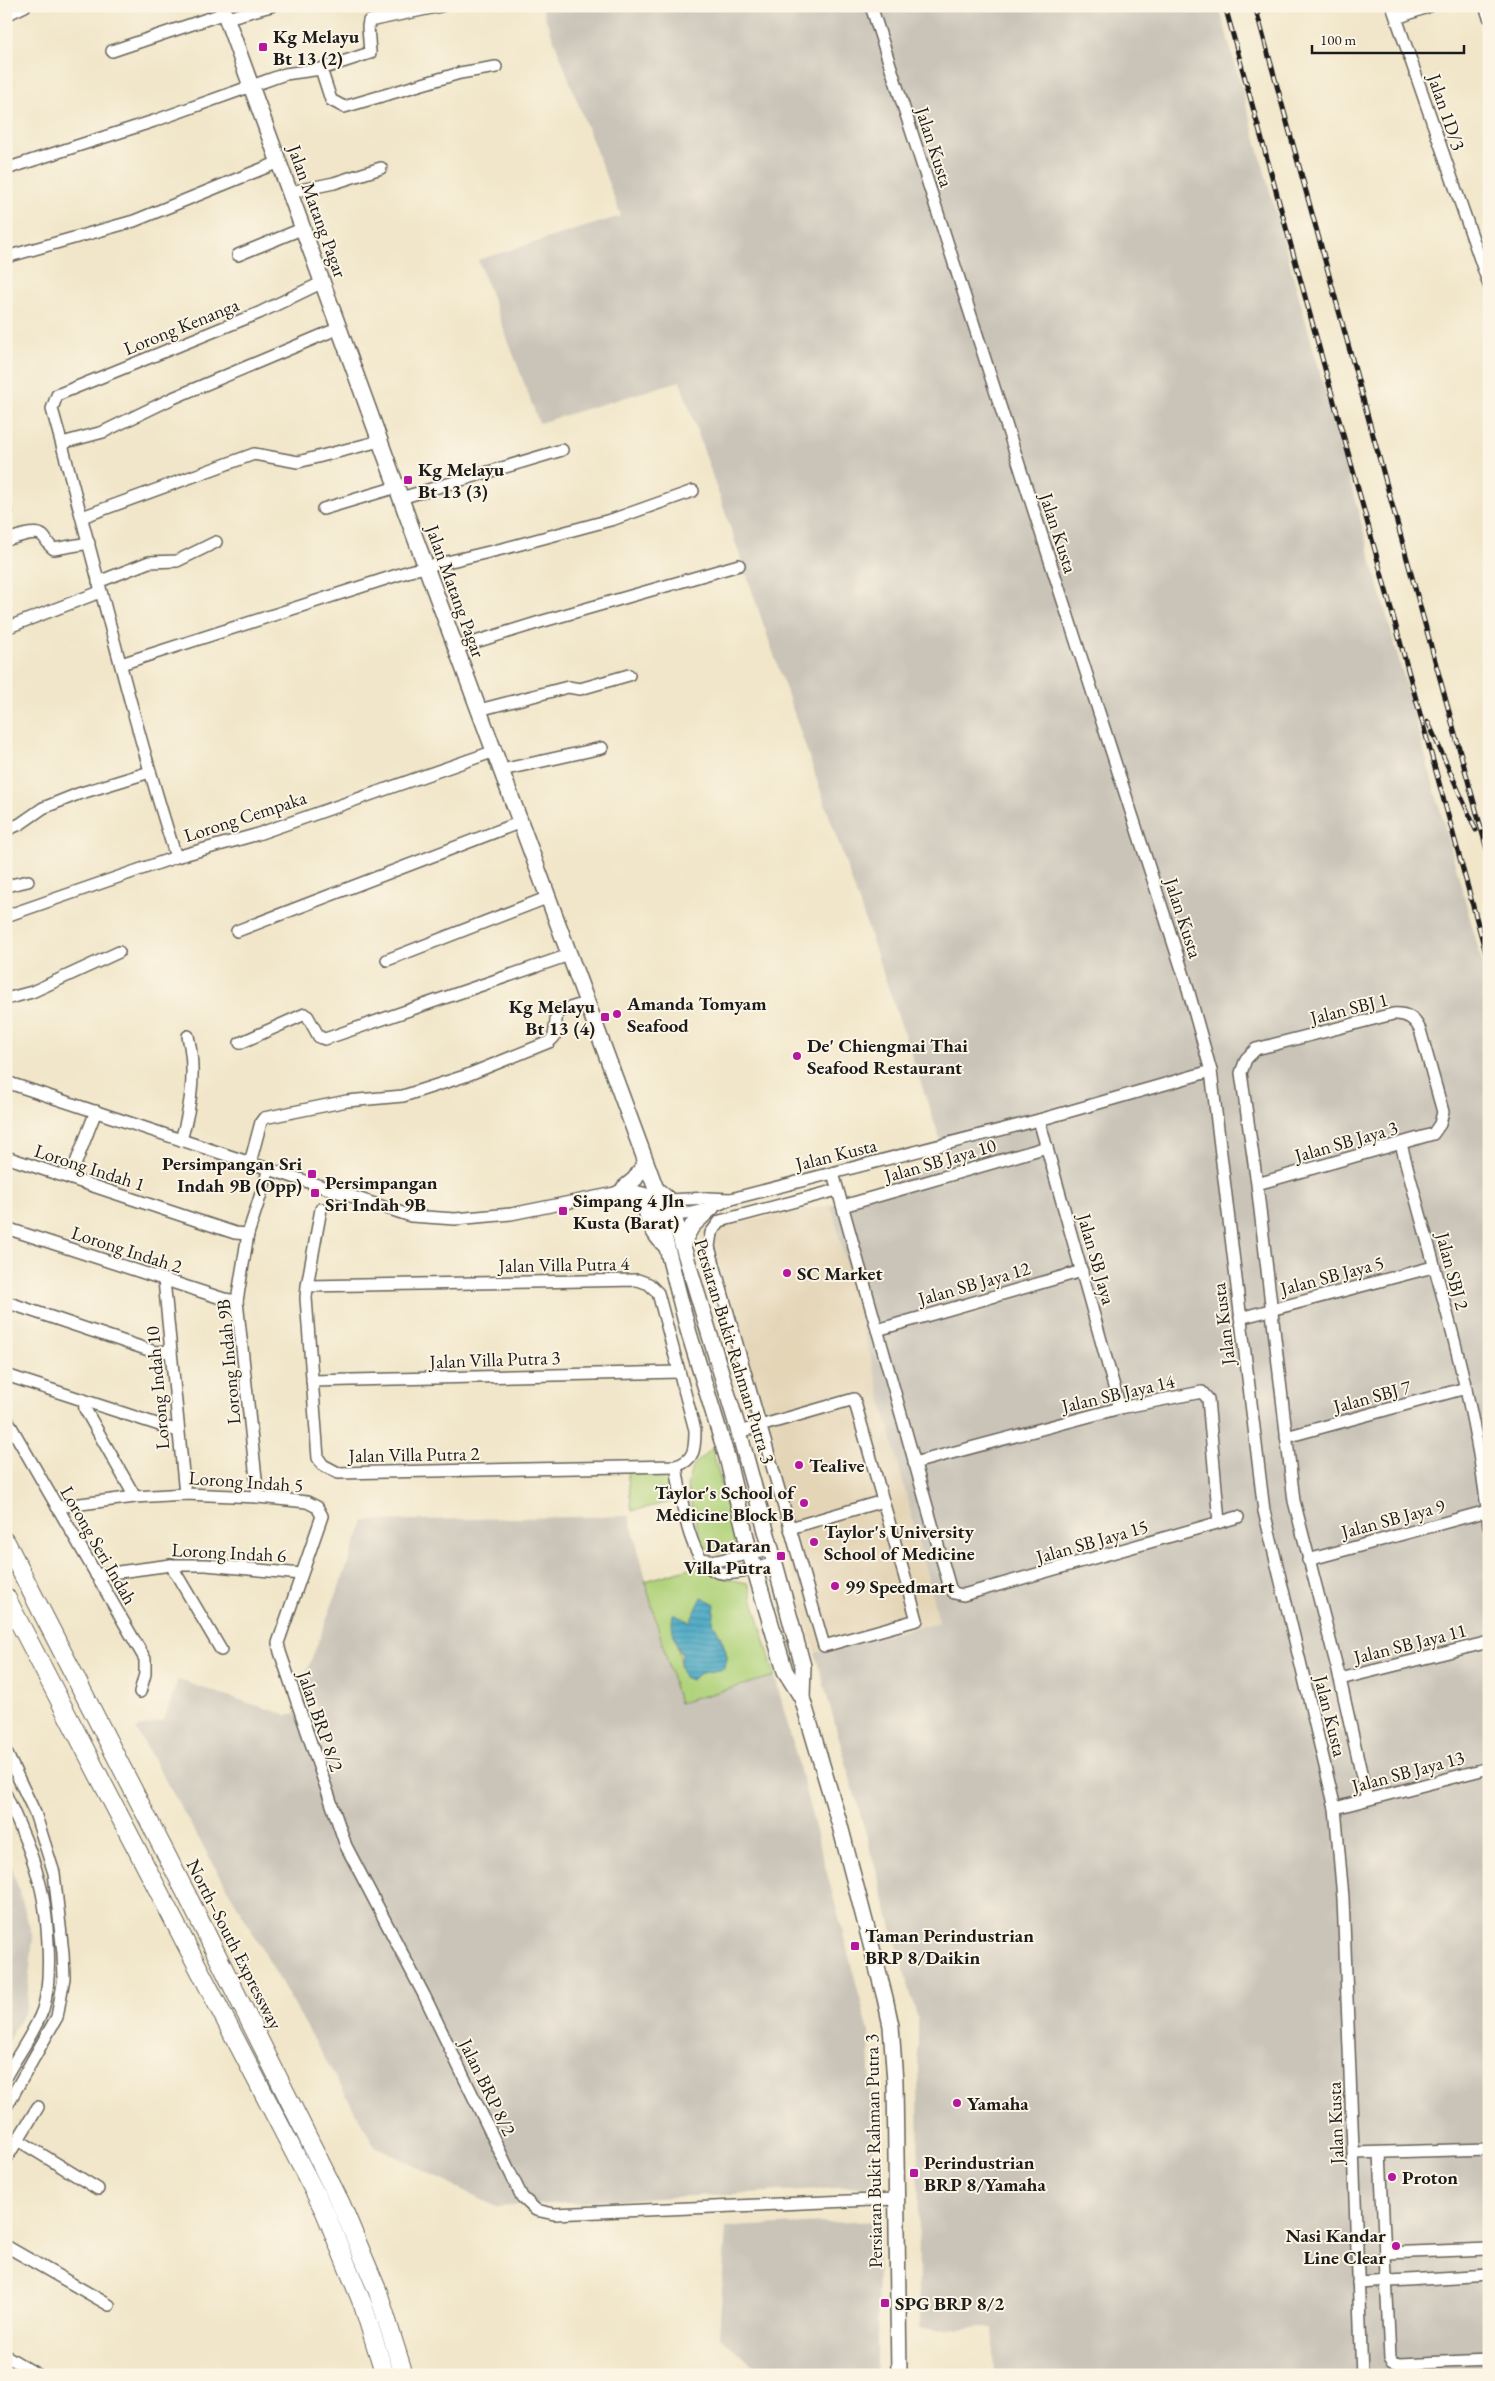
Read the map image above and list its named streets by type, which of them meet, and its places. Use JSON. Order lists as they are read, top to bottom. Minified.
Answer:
{"streets":{"highway":["North–South Expressway"],"main road":["Jalan Matang Pagar","Persiaran Bukit Rahman Putra 3"],"street":["Jalan 1D/3","Jalan Kusta","Lorong Kenanga","Lorong Cempaka","Jalan SBJ 1","Jalan SB Jaya 3","Jalan SB Jaya 10","Lorong Indah 1","Lorong Indah 2","Jalan SB Jaya","Jalan Villa Putra 4","Jalan SBJ 2","Jalan SB Jaya 5","Jalan SB Jaya 12","Jalan Villa Putra 3","Lorong Indah 9B","Lorong Indah 10","Jalan SB Jaya 14","Jalan SBJ 7","Jalan Villa Putra 2","Lorong Indah 5","Jalan SB Jaya 9","Jalan SB Jaya 15","Lorong Seri Indah","Lorong Indah 6","Jalan SB Jaya 11","Jalan BRP 8/2","Jalan SB Jaya 13"]},"crossings":[["Jalan Kusta","Jalan Matang Pagar"],["Jalan Kusta","Jalan SB Jaya"],["Jalan Kusta","Jalan SB Jaya 5"],["Jalan Kusta","Persiaran Bukit Rahman Putra 3"],["Jalan Kusta","Jalan SB Jaya 13"],["Jalan Matang Pagar","Lorong Kenanga"],["Jalan Matang Pagar","Lorong Cempaka"],["Jalan Matang Pagar","Persiaran Bukit Rahman Putra 3"],["Jalan SBJ 1","Jalan SB Jaya 3"],["Jalan SB Jaya 3","Jalan SBJ 2"],["Jalan SB Jaya 10","Jalan SB Jaya"],["Lorong Indah 1","Lorong Indah 9B"],["Lorong Indah 2","Lorong Indah 9B"],["Lorong Indah 2","Lorong Indah 10"],["Jalan SB Jaya","Jalan SB Jaya 12"],["Jalan SB Jaya","Jalan SB Jaya 14"],["Jalan Villa Putra 4","Jalan Villa Putra 3"],["Jalan Villa Putra 4","Jalan Villa Putra 2"],["Jalan SBJ 2","Jalan SB Jaya 5"],["Jalan SBJ 2","Jalan SBJ 7"],["Jalan SBJ 2","Jalan SB Jaya 9"],["Persiaran Bukit Rahman Putra 3","Jalan BRP 8/2"],["Jalan Villa Putra 3","Jalan Villa Putra 2"],["Lorong Indah 9B","Lorong Indah 5"],["Lorong Indah 10","Lorong Indah 5"],["Jalan SB Jaya 14","Jalan SB Jaya 15"],["Lorong Indah 5","Lorong Seri Indah"],["Lorong Indah 5","Lorong Indah 6"],["Lorong Indah 5","Jalan BRP 8/2"],["Lorong Seri Indah","Lorong Indah 6"]],"places":{"transit":["Kg Melayu Bt 13 (2)","Kg Melayu Bt 13 (3)","Kg Melayu Bt 13 (4)","Persimpangan Sri Indah 9B (Opp)","Persimpangan Sri Indah 9B","Simpang 4 Jln Kusta (Barat)","Dataran Villa Putra","Taman Perindustrian BRP 8/Daikin","Perindustrian BRP 8/Yamaha","SPG BRP 8/2"],"other":["Amanda Tomyam Seafood","De' Chiengmai Thai Seafood Restaurant","SC Market","Tealive","Taylor's School of Medicine Block B","Taylor's University School of Medicine","99 Speedmart","Yamaha","Proton","Nasi Kandar Line Clear"]},"scale_bar":"100 m"}
